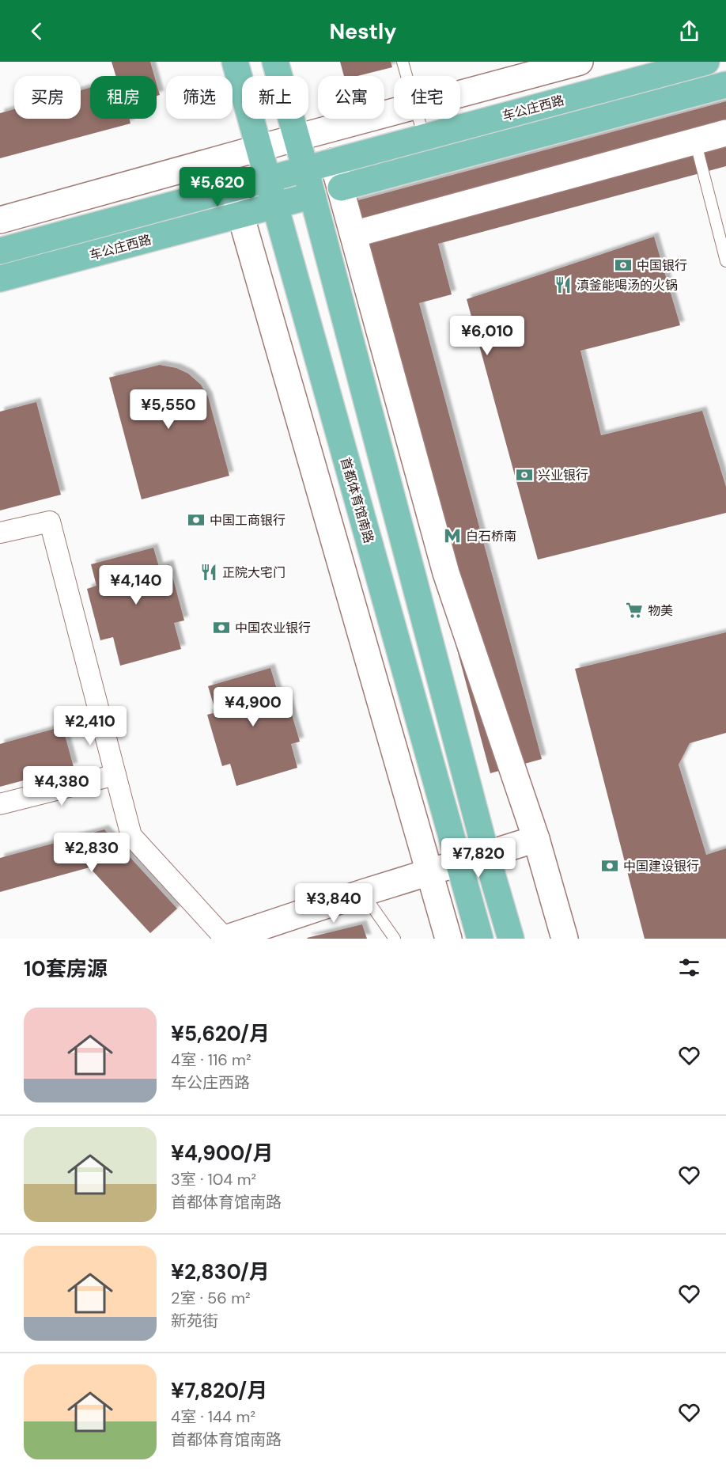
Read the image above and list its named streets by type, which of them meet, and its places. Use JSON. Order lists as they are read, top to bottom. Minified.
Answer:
{"streets":{"main road":["车公庄西路","首都体育馆南路"]},"crossings":[["车公庄西路","首都体育馆南路"]],"places":{"bank":["中国银行","兴业银行","中国工商银行","中国农业银行","中国建设银行"],"restaurant":["滇釜能喝汤的火锅","正院大宅门"],"metro station":["白石桥南"],"supermarket":["物美"]},"page":{"header":"Nestly","chip":["买房","租房","筛选","新上","公寓","住宅"],"price":["¥5,620","¥6,010","¥5,550","¥4,140","¥4,900","¥2,410","¥4,380","¥2,830","¥7,820","¥3,840"],"heading":"10套房源","list":[{"name":"¥5,620/月","note":"4室 · 116 m² · 车公庄西路"},{"name":"¥4,900/月","note":"3室 · 104 m² · 首都体育馆南路"},{"name":"¥2,830/月","note":"2室 · 56 m² · 新苑街"},{"name":"¥7,820/月","note":"4室 · 144 m² · 首都体育馆南路"}]}}
